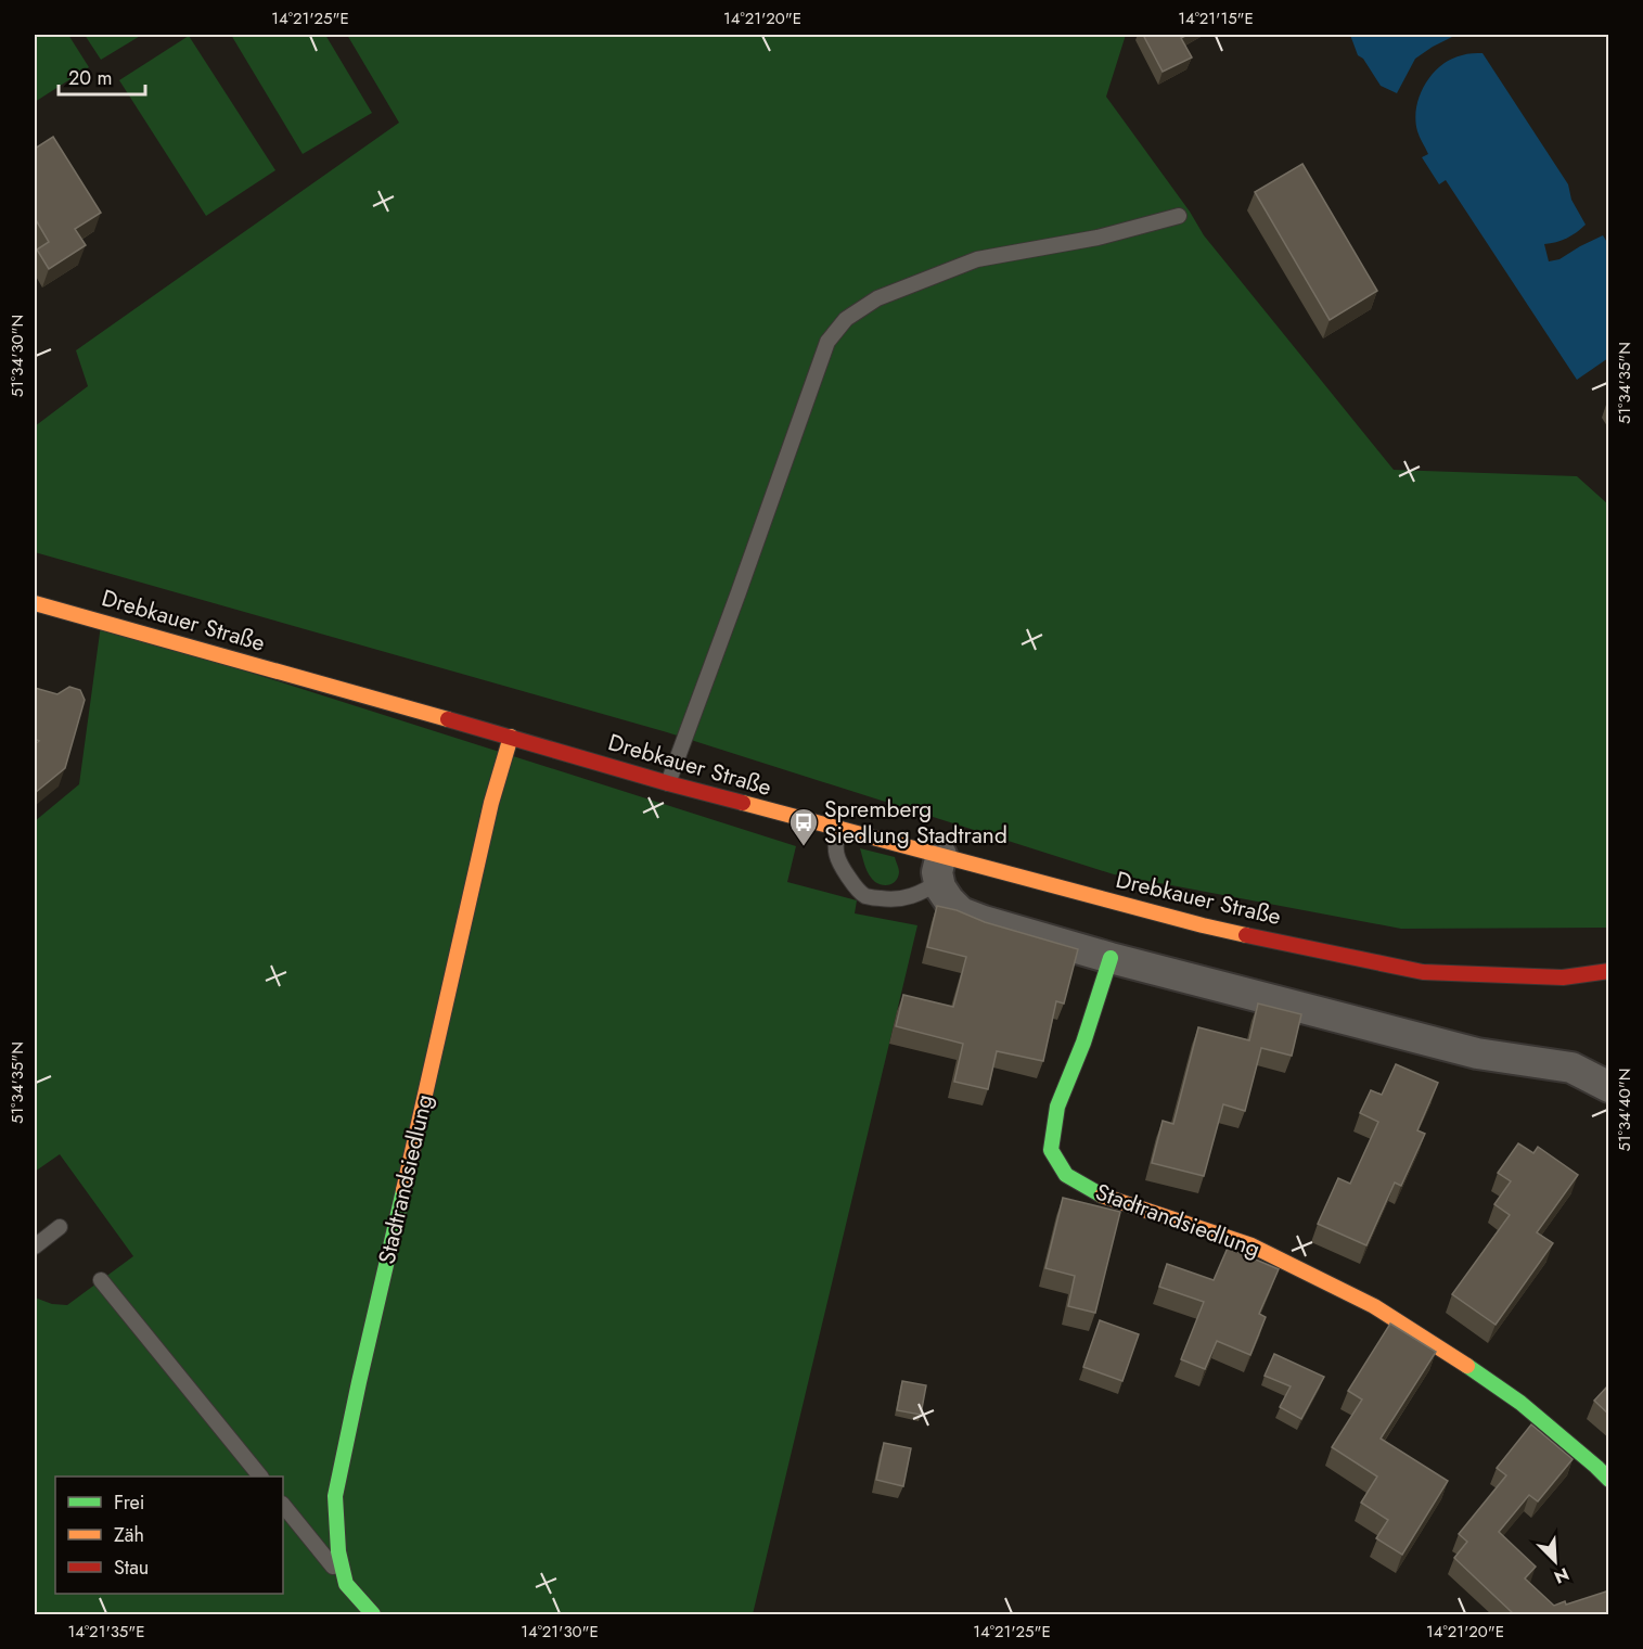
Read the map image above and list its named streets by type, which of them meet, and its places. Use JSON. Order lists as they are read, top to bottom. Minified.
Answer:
{"streets":{"street":["Drebkauer Straße","Stadtrandsiedlung"]},"crossings":[["Drebkauer Straße","Stadtrandsiedlung"]],"places":{"bus stop":["Spremberg Siedlung Stadtrand"]},"legend":["Frei","Zäh","Stau"],"scale_bar":"20 m","north":"bottom right","coordinates":["14°21'25\"E","14°21'20\"E","14°21'15\"E","51°34'30\"N","51°34'35\"N","51°34'40\"N","14°21'35\"E","14°21'30\"E"]}
